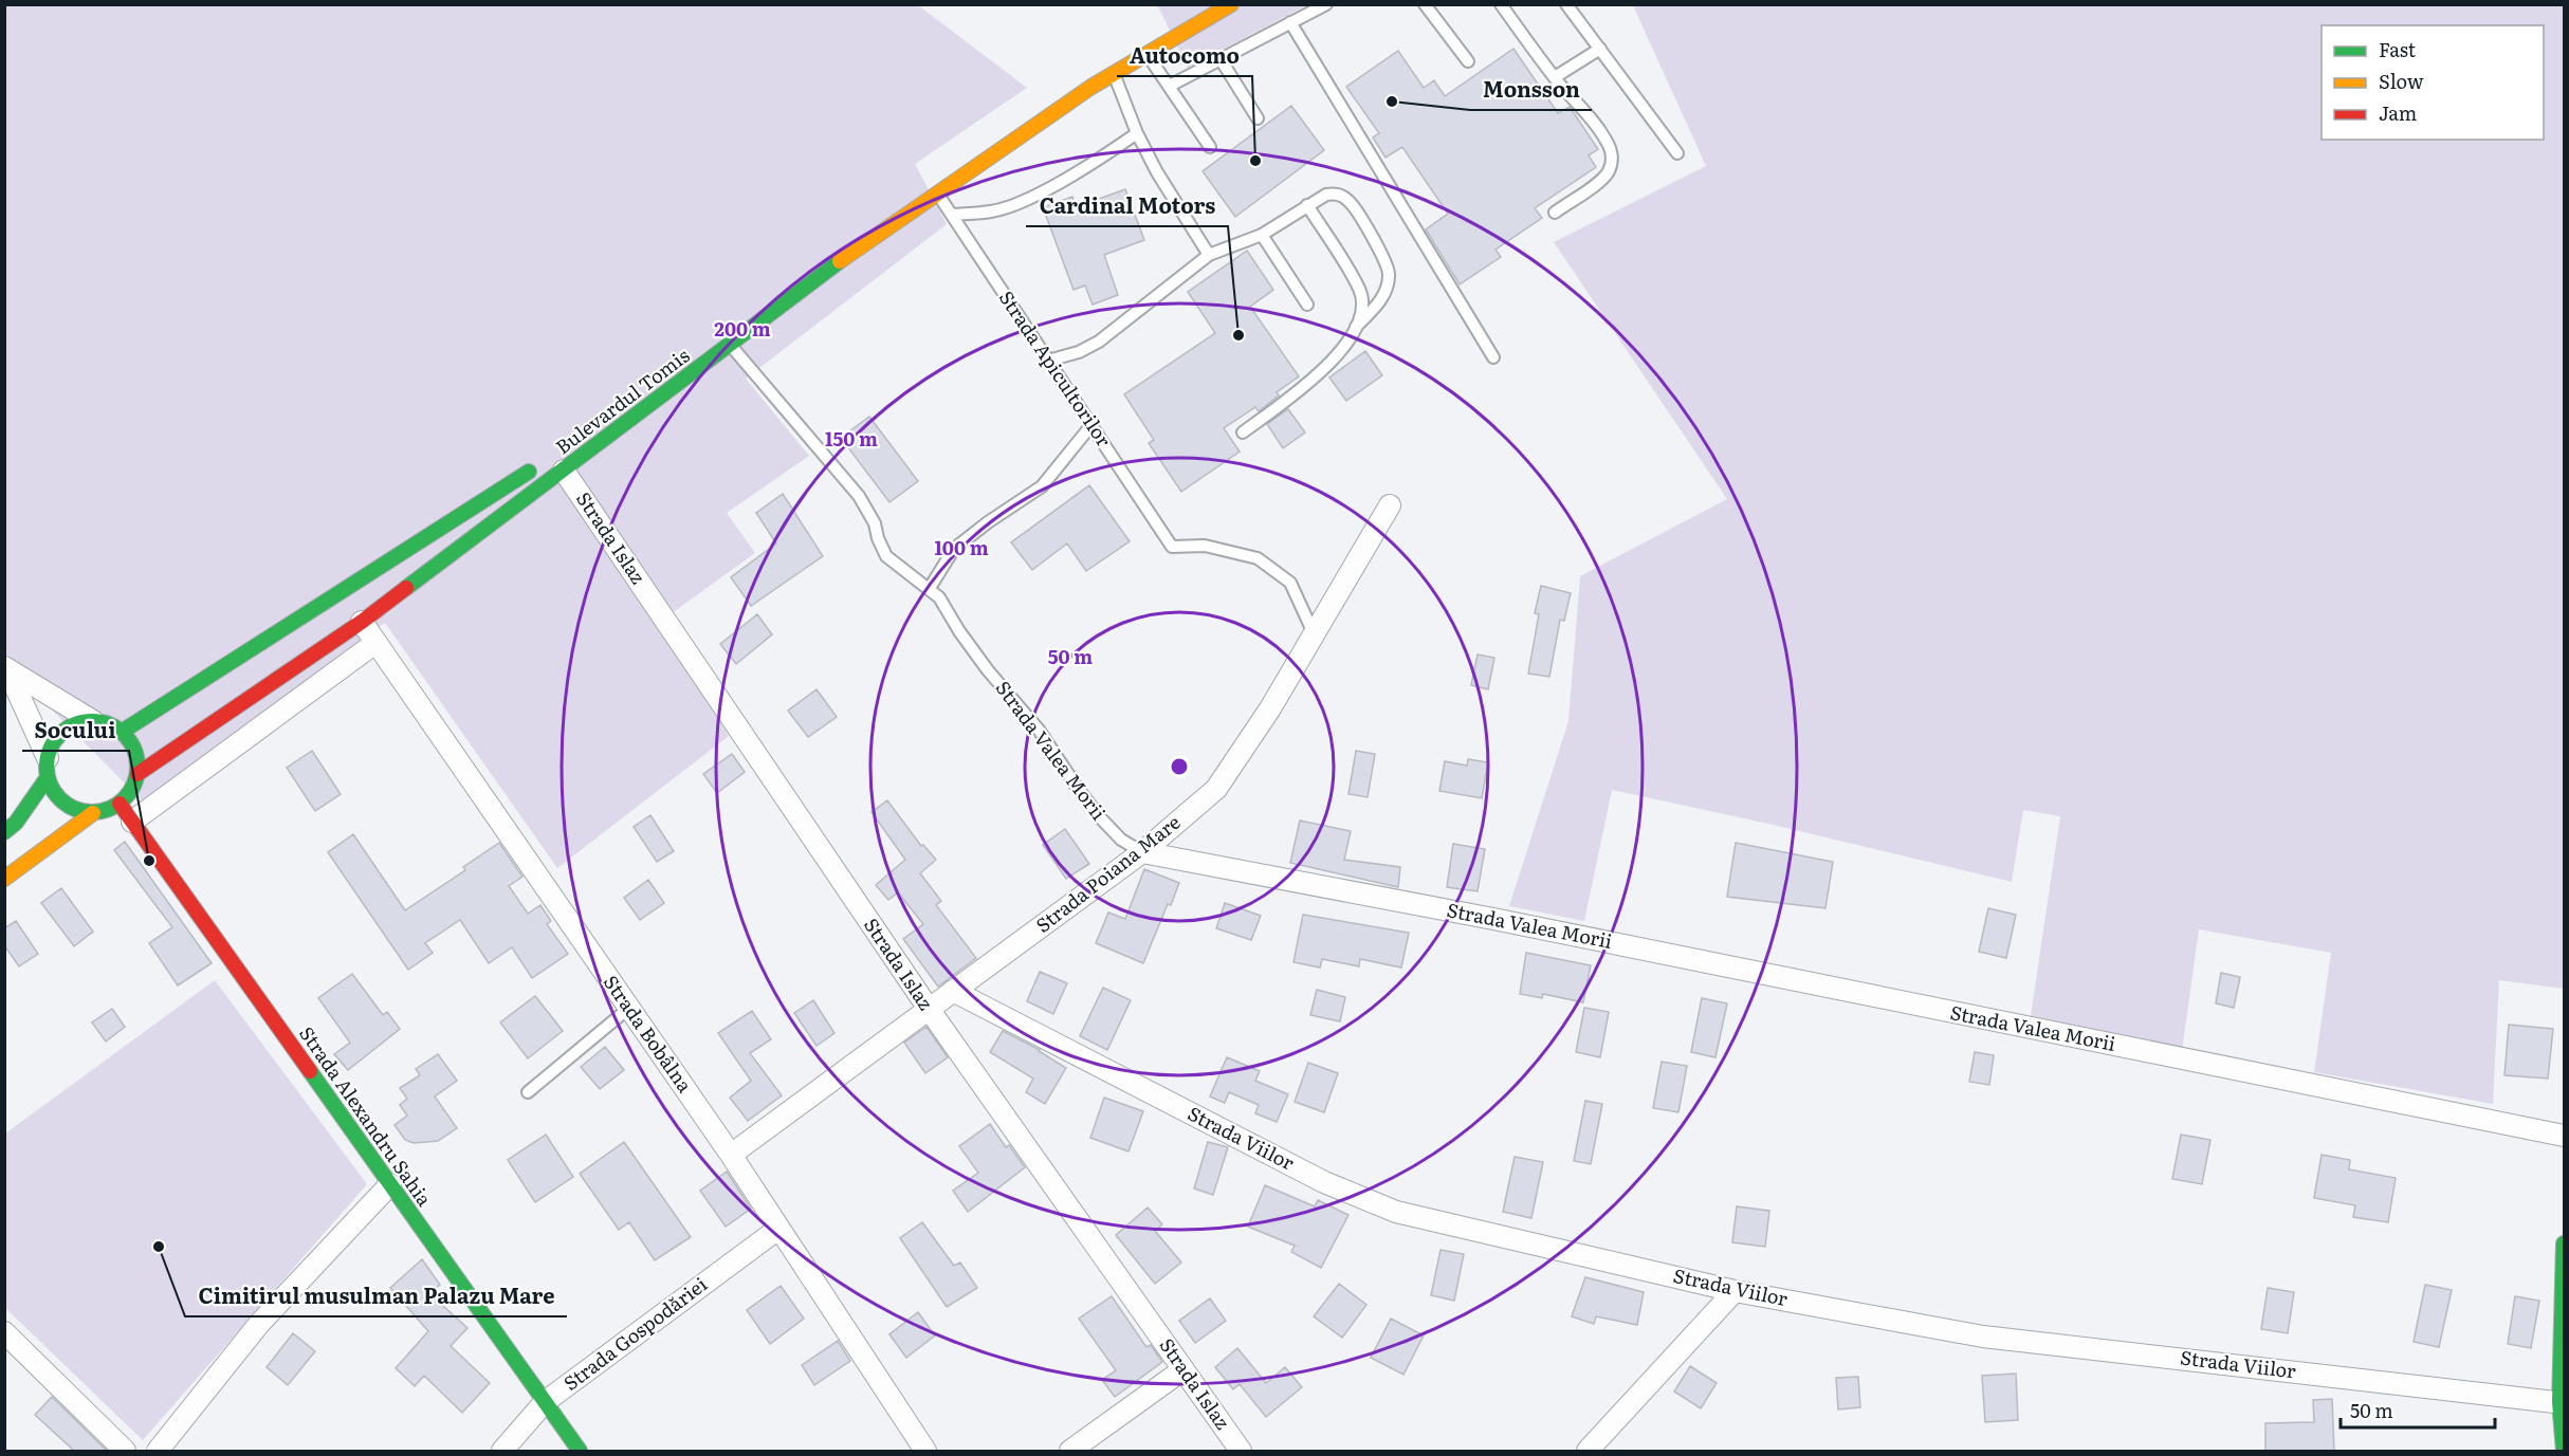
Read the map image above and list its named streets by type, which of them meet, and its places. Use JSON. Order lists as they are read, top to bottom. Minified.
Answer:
{"streets":{"main road":["Bulevardul Tomis","Strada Alexandru Sahia"],"street":["Strada Islaz","Strada Valea Morii","Strada Poiana Mare","Strada Bobâlna","Strada Viilor","Strada Gospodăriei"],"lane":["Strada Apicultorilor"]},"crossings":[["Strada Apicultorilor","Bulevardul Tomis"],["Strada Apicultorilor","Strada Poiana Mare"],["Bulevardul Tomis","Strada Islaz"],["Bulevardul Tomis","Strada Valea Morii"],["Bulevardul Tomis","Strada Bobâlna"],["Bulevardul Tomis","Strada Alexandru Sahia"],["Strada Islaz","Strada Poiana Mare"],["Strada Valea Morii","Strada Poiana Mare"],["Strada Poiana Mare","Strada Bobâlna"],["Strada Poiana Mare","Strada Viilor"],["Strada Bobâlna","Strada Gospodăriei"],["Strada Alexandru Sahia","Strada Gospodăriei"]],"places":["Monsson","Autocomo","Cardinal Motors","Socului","Cimitirul musulman Palazu Mare"],"legend":["Fast","Slow","Jam"],"scale_bar":"50 m","rings":["200 m","150 m","100 m","50 m"]}
